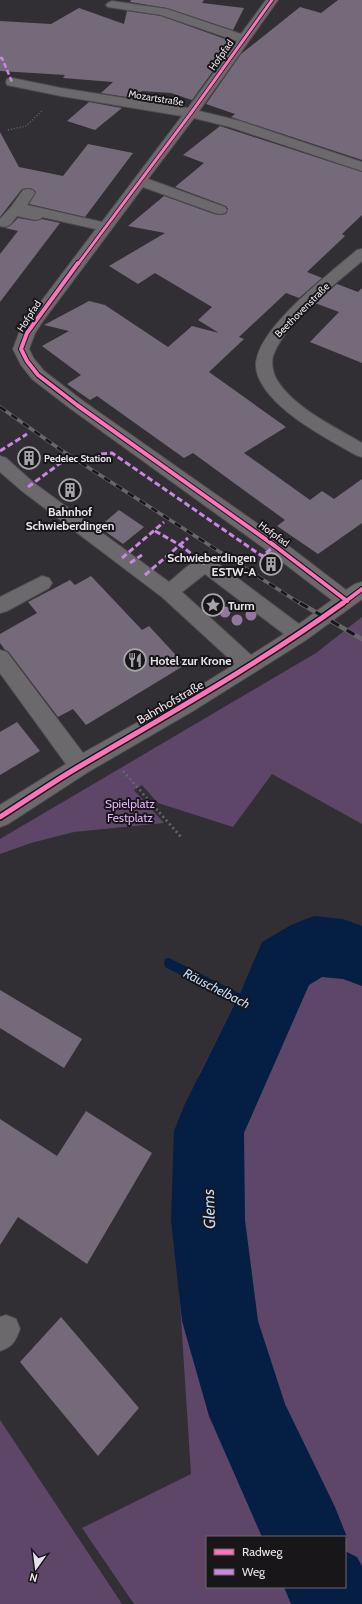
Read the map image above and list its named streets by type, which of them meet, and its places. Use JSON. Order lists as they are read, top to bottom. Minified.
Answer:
{"streets":{"street":["Hofpfad","Mozartstraße","Beethovenstraße","Bahnhofstraße"]},"crossings":[["Hofpfad","Mozartstraße"],["Hofpfad","Bahnhofstraße"]],"water":["Räuschelbach","Glems"],"parks":["Spielplatz Festplatz"],"places":{"building":["Pedelec Station","Bahnhof Schwieberdingen","Schwieberdingen ESTW-A"],"place":["Turm"],"restaurant":["Hotel zur Krone"]},"legend":["Radweg","Weg"],"north":"bottom"}
